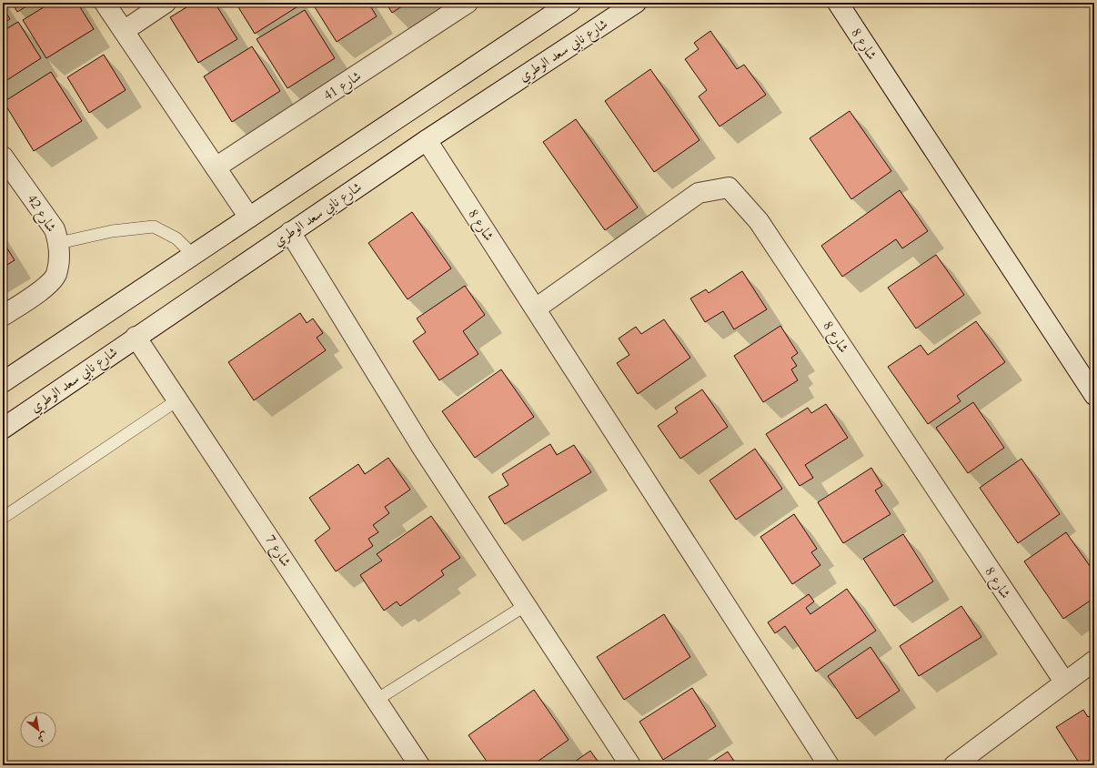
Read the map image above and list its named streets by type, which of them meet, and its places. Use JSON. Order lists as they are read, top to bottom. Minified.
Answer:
{"streets":{"street":["شارع 8","شارع نابي سعد الوطري","شارع 41","شارع 42","شارع 7"]},"crossings":[["شارع 8","شارع نابي سعد الوطري"],["شارع نابي سعد الوطري","شارع 7"]],"north":"bottom right"}
